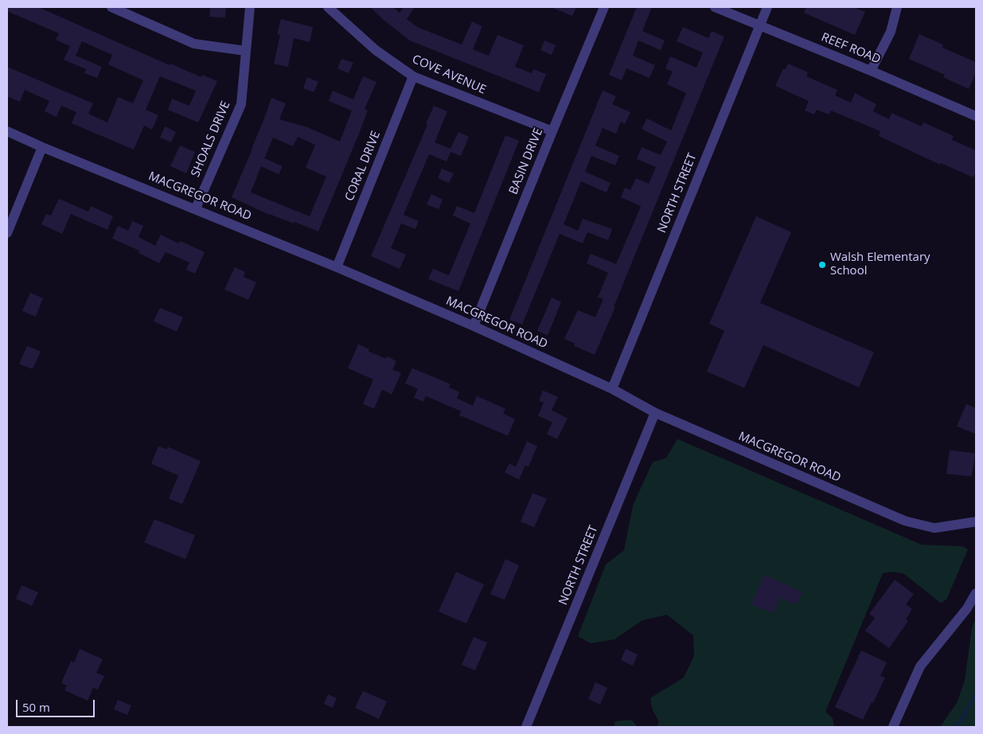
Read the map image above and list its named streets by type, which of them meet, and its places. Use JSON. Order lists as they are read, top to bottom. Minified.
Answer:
{"streets":{"street":["REEF ROAD","COVE AVENUE","SHOALS DRIVE","BASIN DRIVE","CORAL DRIVE","NORTH STREET","MACGREGOR ROAD"]},"crossings":[["REEF ROAD","NORTH STREET"],["COVE AVENUE","BASIN DRIVE"],["COVE AVENUE","CORAL DRIVE"],["SHOALS DRIVE","MACGREGOR ROAD"],["BASIN DRIVE","MACGREGOR ROAD"],["CORAL DRIVE","MACGREGOR ROAD"],["NORTH STREET","MACGREGOR ROAD"]],"places":["Walsh Elementary School"],"scale_bar":"50 m"}
